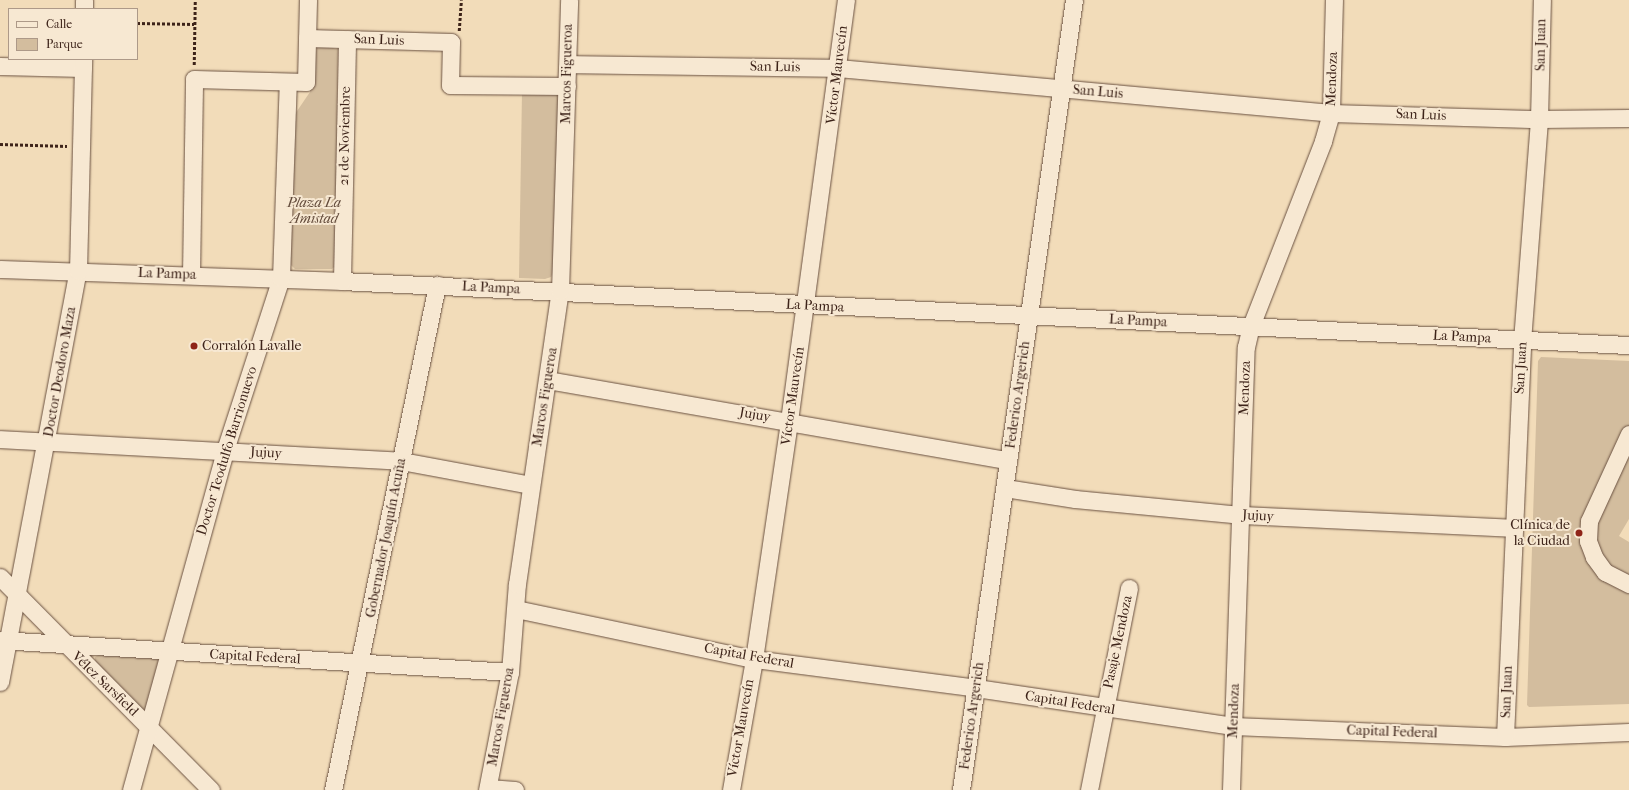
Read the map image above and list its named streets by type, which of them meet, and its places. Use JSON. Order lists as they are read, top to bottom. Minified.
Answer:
{"streets":{"street":["San Luis","San Juan","Marcos Figueroa","Víctor Mauvecín","Mendoza","21 de Noviembre","La Pampa","Doctor Deodoro Maza","Federico Argerich","Jujuy","Doctor Teodulfo Barrionuevo","Gobernador Joaquín Acuña","Pasaje Mendoza","Capital Federal","Vélez Sarsfield"]},"crossings":[["San Luis","San Juan"],["San Luis","Marcos Figueroa"],["San Luis","Víctor Mauvecín"],["San Luis","Mendoza"],["San Luis","21 de Noviembre"],["San Luis","Federico Argerich"],["San Juan","La Pampa"],["San Juan","Jujuy"],["San Juan","Capital Federal"],["Marcos Figueroa","La Pampa"],["Marcos Figueroa","Jujuy"],["Marcos Figueroa","Capital Federal"],["Víctor Mauvecín","La Pampa"],["Víctor Mauvecín","Jujuy"],["Víctor Mauvecín","Capital Federal"],["Mendoza","La Pampa"],["Mendoza","Jujuy"],["Mendoza","Capital Federal"],["21 de Noviembre","La Pampa"],["La Pampa","Doctor Deodoro Maza"],["La Pampa","Federico Argerich"],["La Pampa","Doctor Teodulfo Barrionuevo"],["La Pampa","Gobernador Joaquín Acuña"],["Doctor Deodoro Maza","Jujuy"],["Doctor Deodoro Maza","Capital Federal"],["Doctor Deodoro Maza","Vélez Sarsfield"],["Federico Argerich","Jujuy"],["Federico Argerich","Capital Federal"],["Jujuy","Doctor Teodulfo Barrionuevo"],["Jujuy","Gobernador Joaquín Acuña"],["Doctor Teodulfo Barrionuevo","Capital Federal"],["Doctor Teodulfo Barrionuevo","Vélez Sarsfield"],["Gobernador Joaquín Acuña","Capital Federal"],["Pasaje Mendoza","Capital Federal"],["Capital Federal","Vélez Sarsfield"]],"parks":["Plaza La Amistad"],"places":["Corralón Lavalle","Clínica de la Ciudad"],"legend":["Calle","Parque"]}
